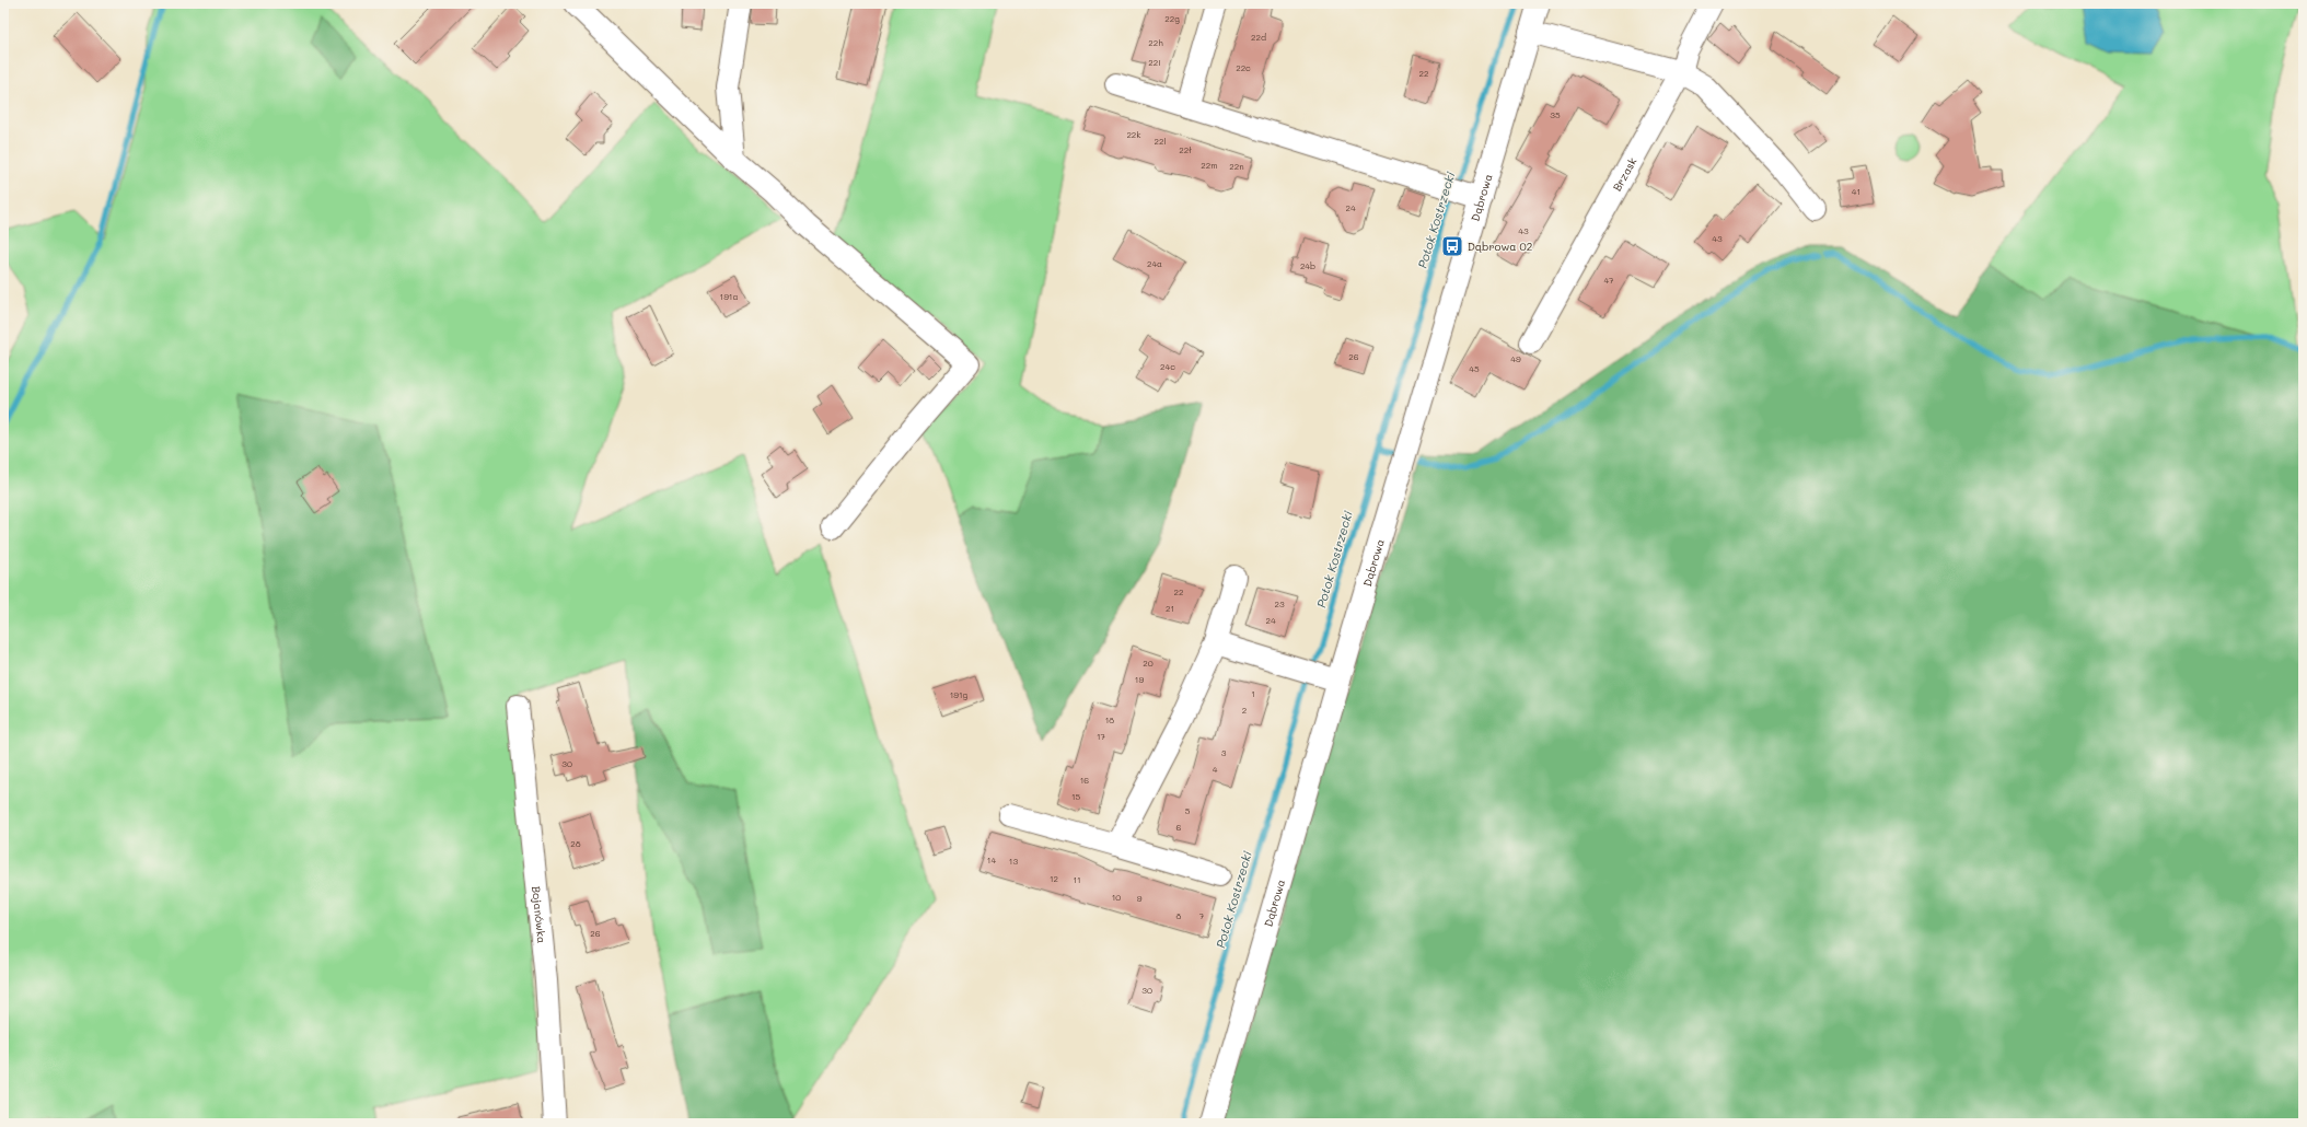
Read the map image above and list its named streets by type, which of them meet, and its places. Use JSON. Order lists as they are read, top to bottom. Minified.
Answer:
{"streets":{"street":["Brzask","Dąbrowa","Bojanówka"]},"water":["Potok Kostrzecki"],"places":{"bus stop":["Dąbrowa 02"]},"house_numbers":["22g","22d","22h","22i","22c","22","35","22k","22l","22ł","22m","22n","41","24","43","43","24a","24b","47","191a","26","49","24c","45","22","23","21","24","20","19","1","191g","2","18","17","3","30","4","16","15","5","6","28","14","13","12","11","10","9","8","7","26","30"]}
